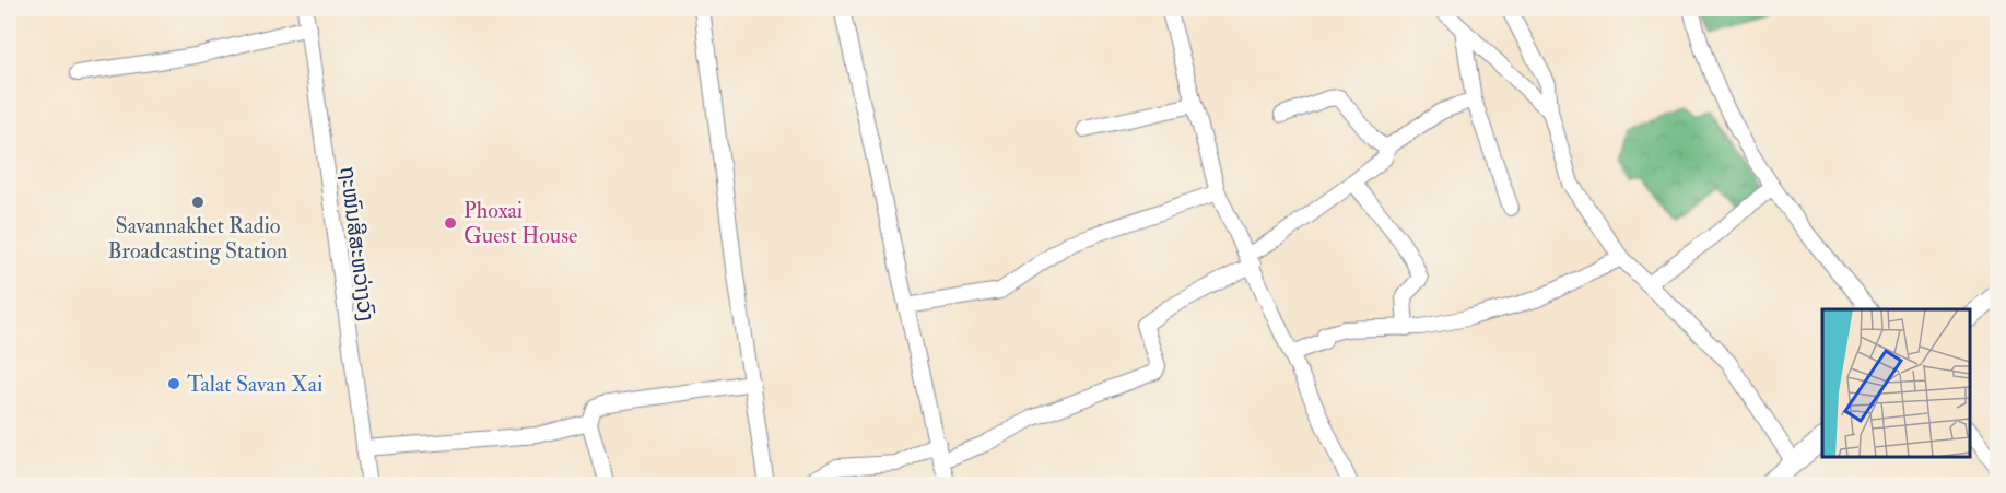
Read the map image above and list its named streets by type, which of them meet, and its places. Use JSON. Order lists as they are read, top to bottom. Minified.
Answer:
{"streets":{"street":["ຖະໜົນສີສະຫວ່າງວົງ"]},"places":["Savannakhet Radio Broadcasting Station","Phoxai Guest House","Talat Savan Xai"]}
